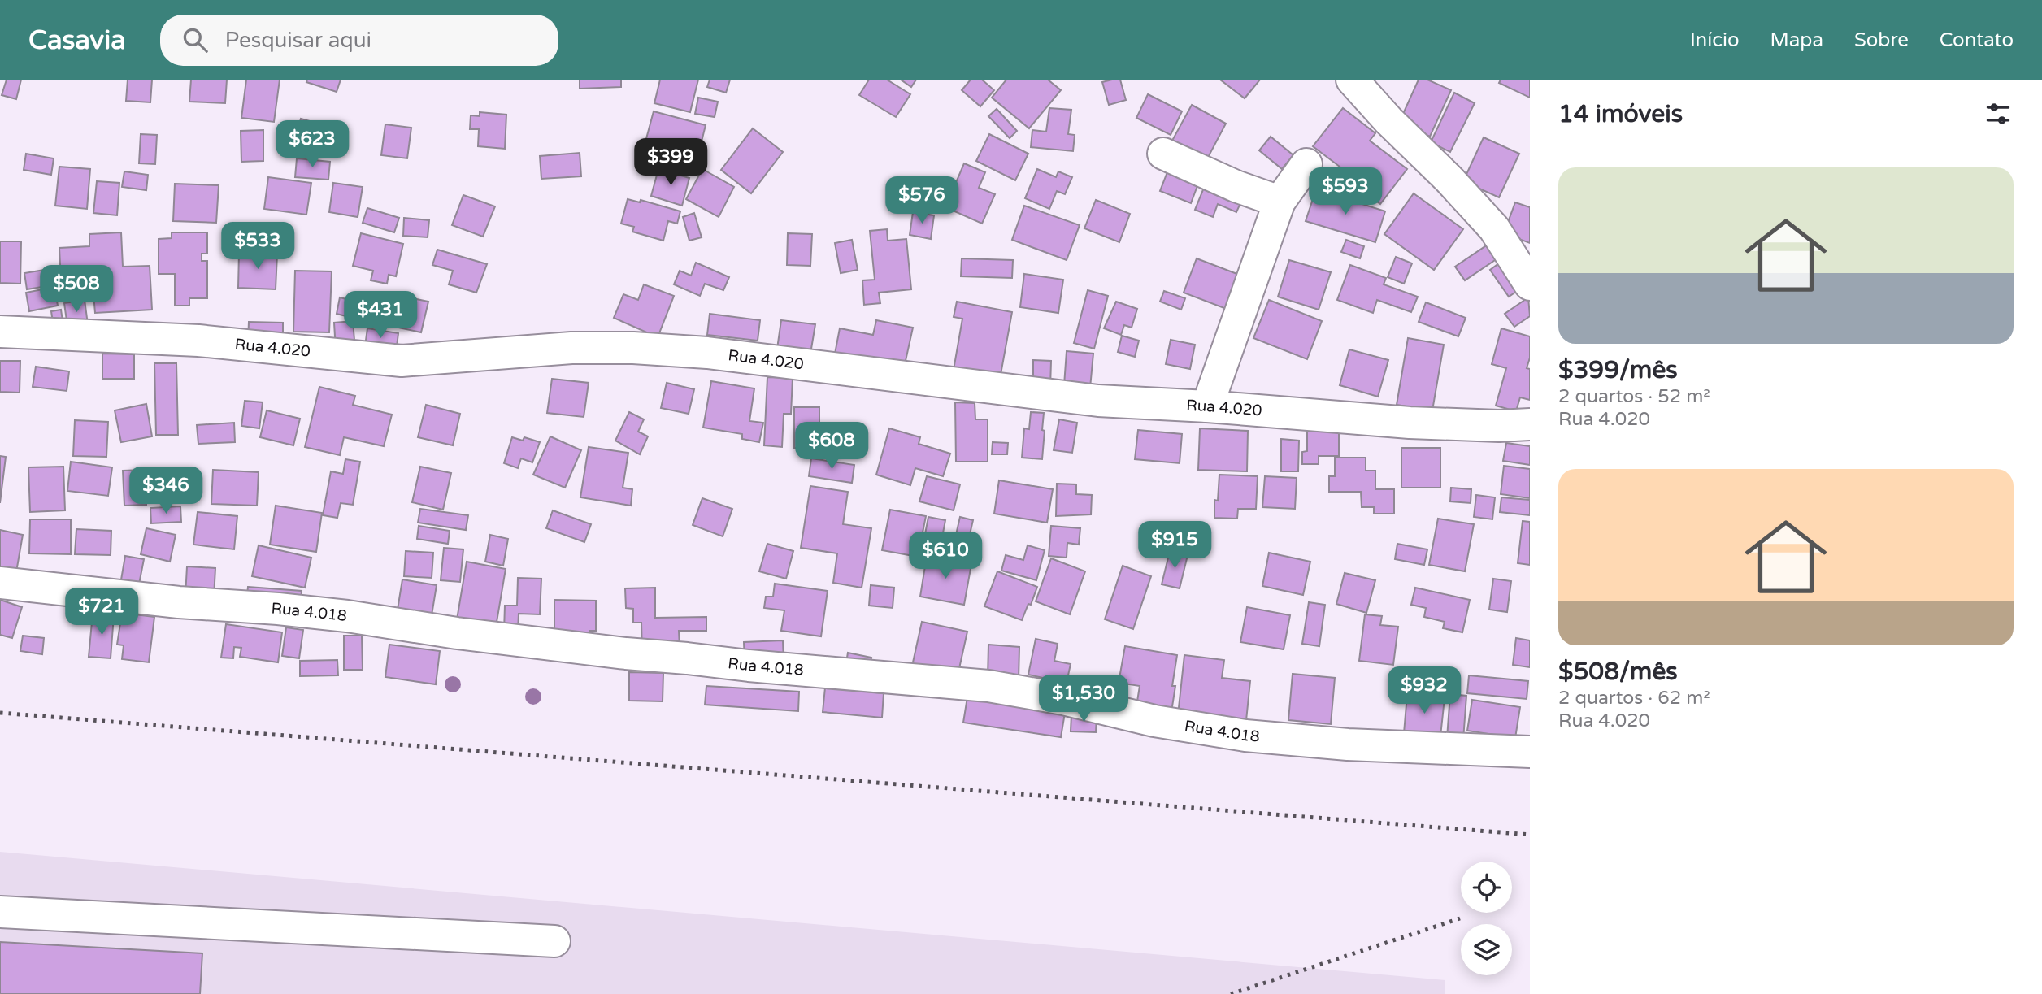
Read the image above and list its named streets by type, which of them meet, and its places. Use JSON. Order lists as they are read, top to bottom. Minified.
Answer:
{"streets":{"street":["Rua 4.020","Rua 4.018"]},"page":{"header":"Casavia","search":"Pesquisar aqui","nav":["Início","Mapa","Sobre","Contato"],"heading":"14 imóveis","price":["$623","$399","$593","$576","$533","$508","$431","$608","$346","$915","$610","$721","$932","$1,530"],"list":[{"name":"$399/mês","note":"2 quartos · 52 m² · Rua 4.020"},{"name":"$508/mês","note":"2 quartos · 62 m² · Rua 4.020"}]}}
